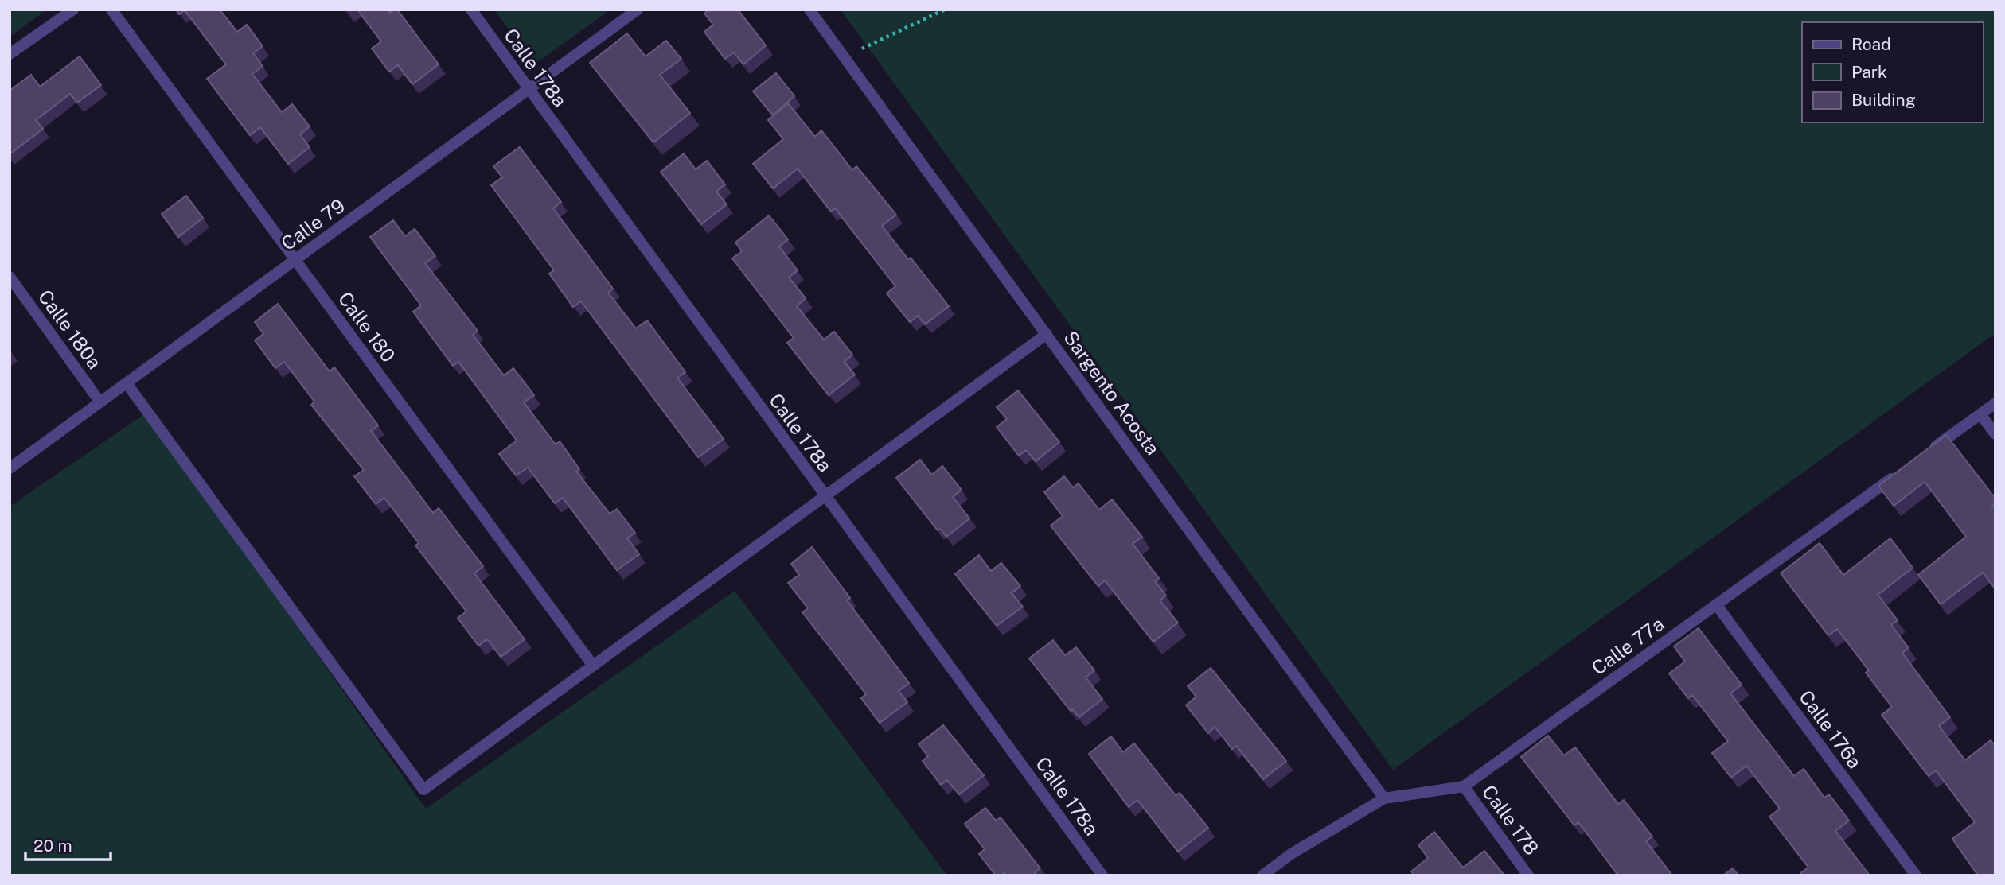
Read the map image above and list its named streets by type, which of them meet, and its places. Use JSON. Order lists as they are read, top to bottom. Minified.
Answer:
{"streets":{"street":["Calle 178a","Calle 79","Calle 180","Calle 180a","Sargento Acosta","Calle 77a","Calle 176a","Calle 178"]},"crossings":[["Calle 178a","Calle 79"],["Calle 79","Calle 180"],["Calle 79","Calle 180a"],["Sargento Acosta","Calle 77a"],["Calle 77a","Calle 176a"],["Calle 77a","Calle 178"]],"legend":["Road","Park","Building"],"scale_bar":"20 m"}
